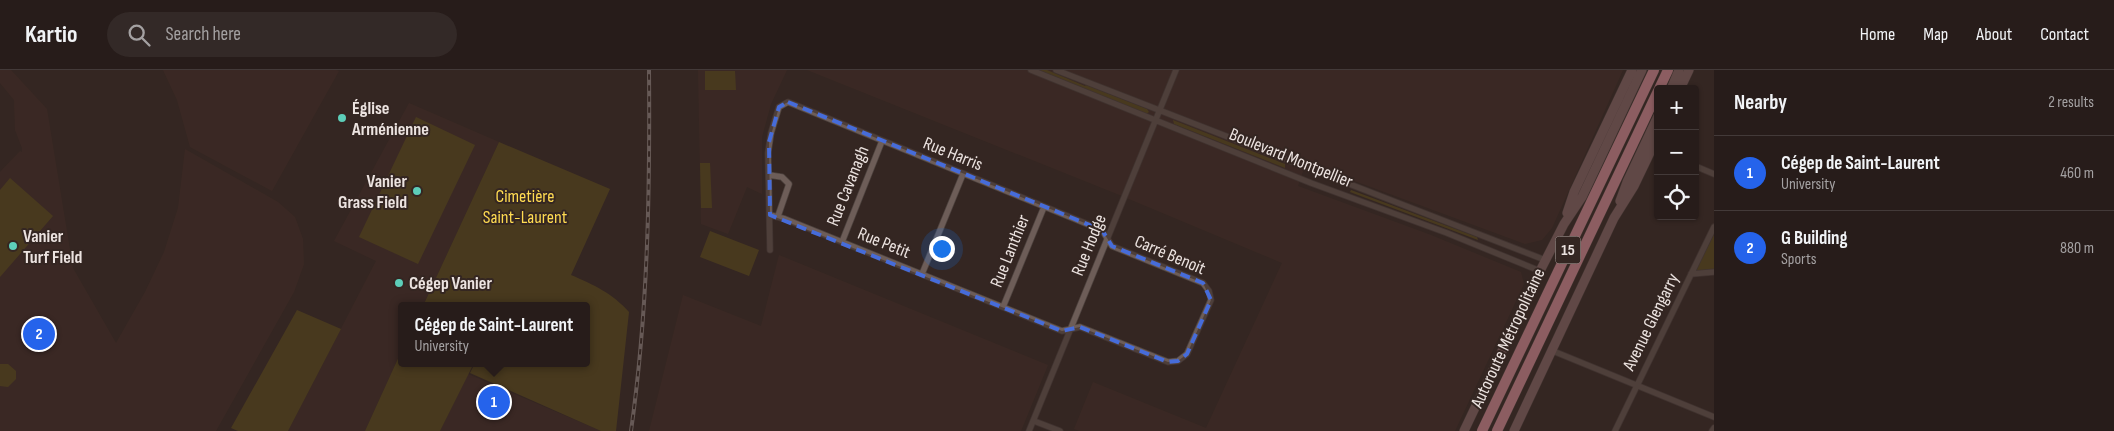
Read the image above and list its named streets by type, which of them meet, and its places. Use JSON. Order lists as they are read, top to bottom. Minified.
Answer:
{"streets":{"highway":["15","Autoroute Métropolitaine"],"street":["Rue Harris","Boulevard Montpellier","Rue Cavanagh","Rue Petit","Rue Hodge","Rue Lanthier","Carré Benoit","Avenue Glengarry"]},"crossings":[["Rue Harris","Rue Cavanagh"],["Rue Harris","Rue Hodge"],["Rue Harris","Rue Lanthier"],["Rue Harris","Carré Benoit"],["Boulevard Montpellier","Rue Hodge"],["Rue Cavanagh","Rue Petit"],["Rue Petit","Rue Hodge"],["Rue Petit","Rue Lanthier"],["Rue Petit","Carré Benoit"],["Rue Hodge","Carré Benoit"]],"parks":["Cimetière Saint-Laurent"],"places":["Église Arménienne","Vanier Grass Field","Vanier Turf Field","Cégep Vanier"],"page":{"header":"Kartio","search":"Search here","nav":["Home","Map","About","Contact"],"heading":["Nearby","2 results"],"map_buttons":["+","−"],"list":[{"mark":"1","name":"Cégep de Saint-Laurent","note":"University","value":"460 m"},{"mark":"2","name":"G Building","note":"Sports","value":"880 m"}],"popup":["Cégep de Saint-Laurent","University"],"pins":["2","1"]}}
